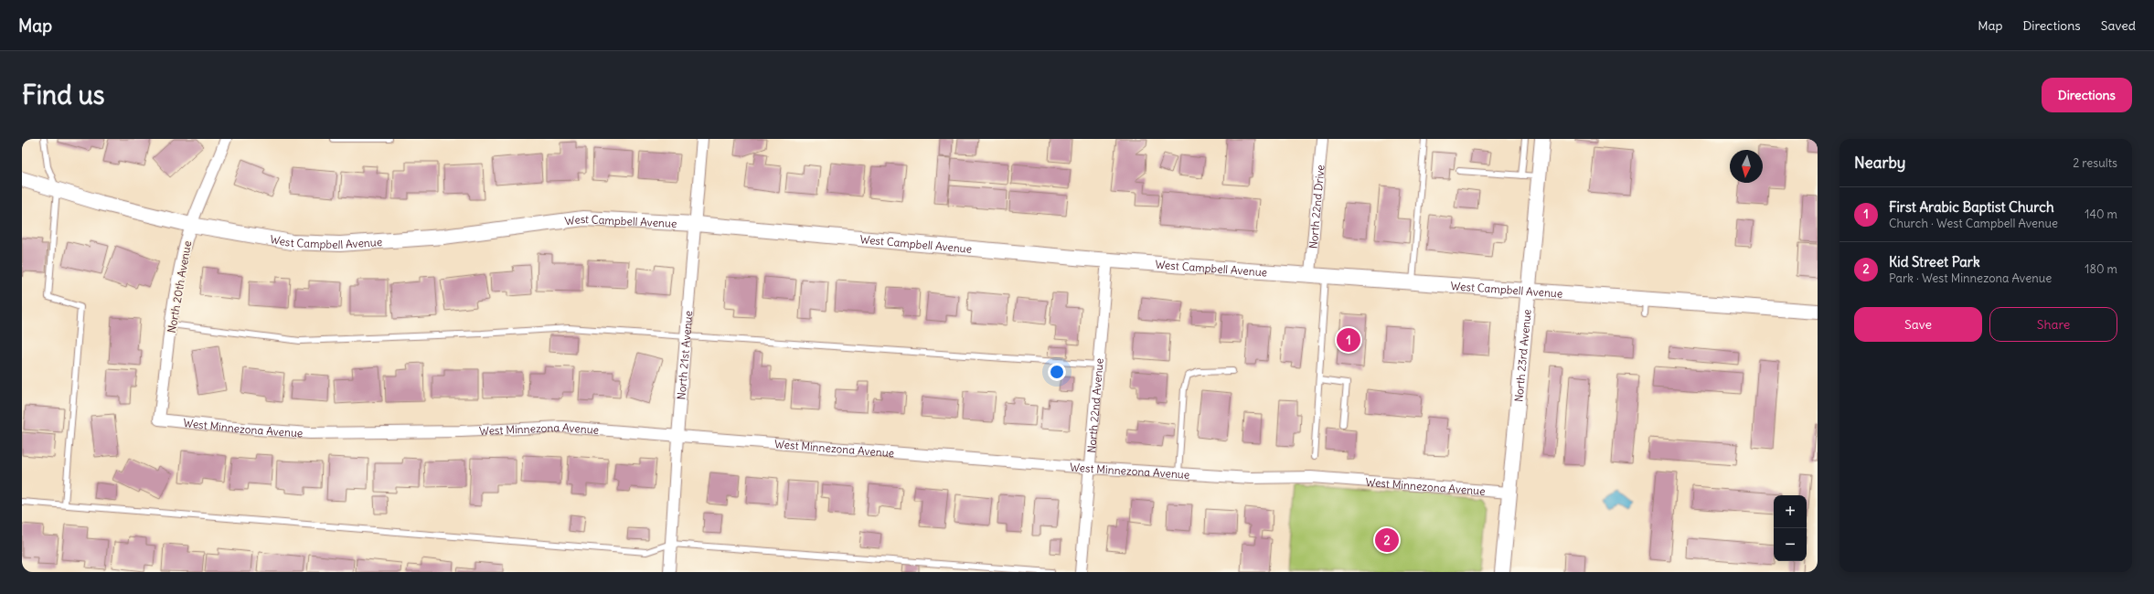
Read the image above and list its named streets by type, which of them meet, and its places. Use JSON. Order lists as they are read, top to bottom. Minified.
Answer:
{"streets":{"street":["North 22nd Drive","West Campbell Avenue","North 20th Avenue","North 21st Avenue","North 23rd Avenue","North 22nd Avenue","West Minnezona Avenue"]},"crossings":[["North 22nd Drive","West Campbell Avenue"],["West Campbell Avenue","North 20th Avenue"],["West Campbell Avenue","North 21st Avenue"],["West Campbell Avenue","North 23rd Avenue"],["West Campbell Avenue","North 22nd Avenue"],["North 20th Avenue","West Minnezona Avenue"],["North 21st Avenue","West Minnezona Avenue"],["North 23rd Avenue","West Minnezona Avenue"],["North 22nd Avenue","West Minnezona Avenue"]],"north":"bottom","page":{"header":"Map","nav":["Map","Directions","Saved"],"buttons":["Directions",["Save","Share"]],"title":"Find us","heading":["Nearby","2 results"],"list":[{"mark":"1","name":"First Arabic Baptist Church","note":"Church · West Campbell Avenue","value":"140 m"},{"mark":"2","name":"Kid Street Park","note":"Park · West Minnezona Avenue","value":"180 m"}],"pins":["1","2"],"map_buttons":["+","−"]}}
